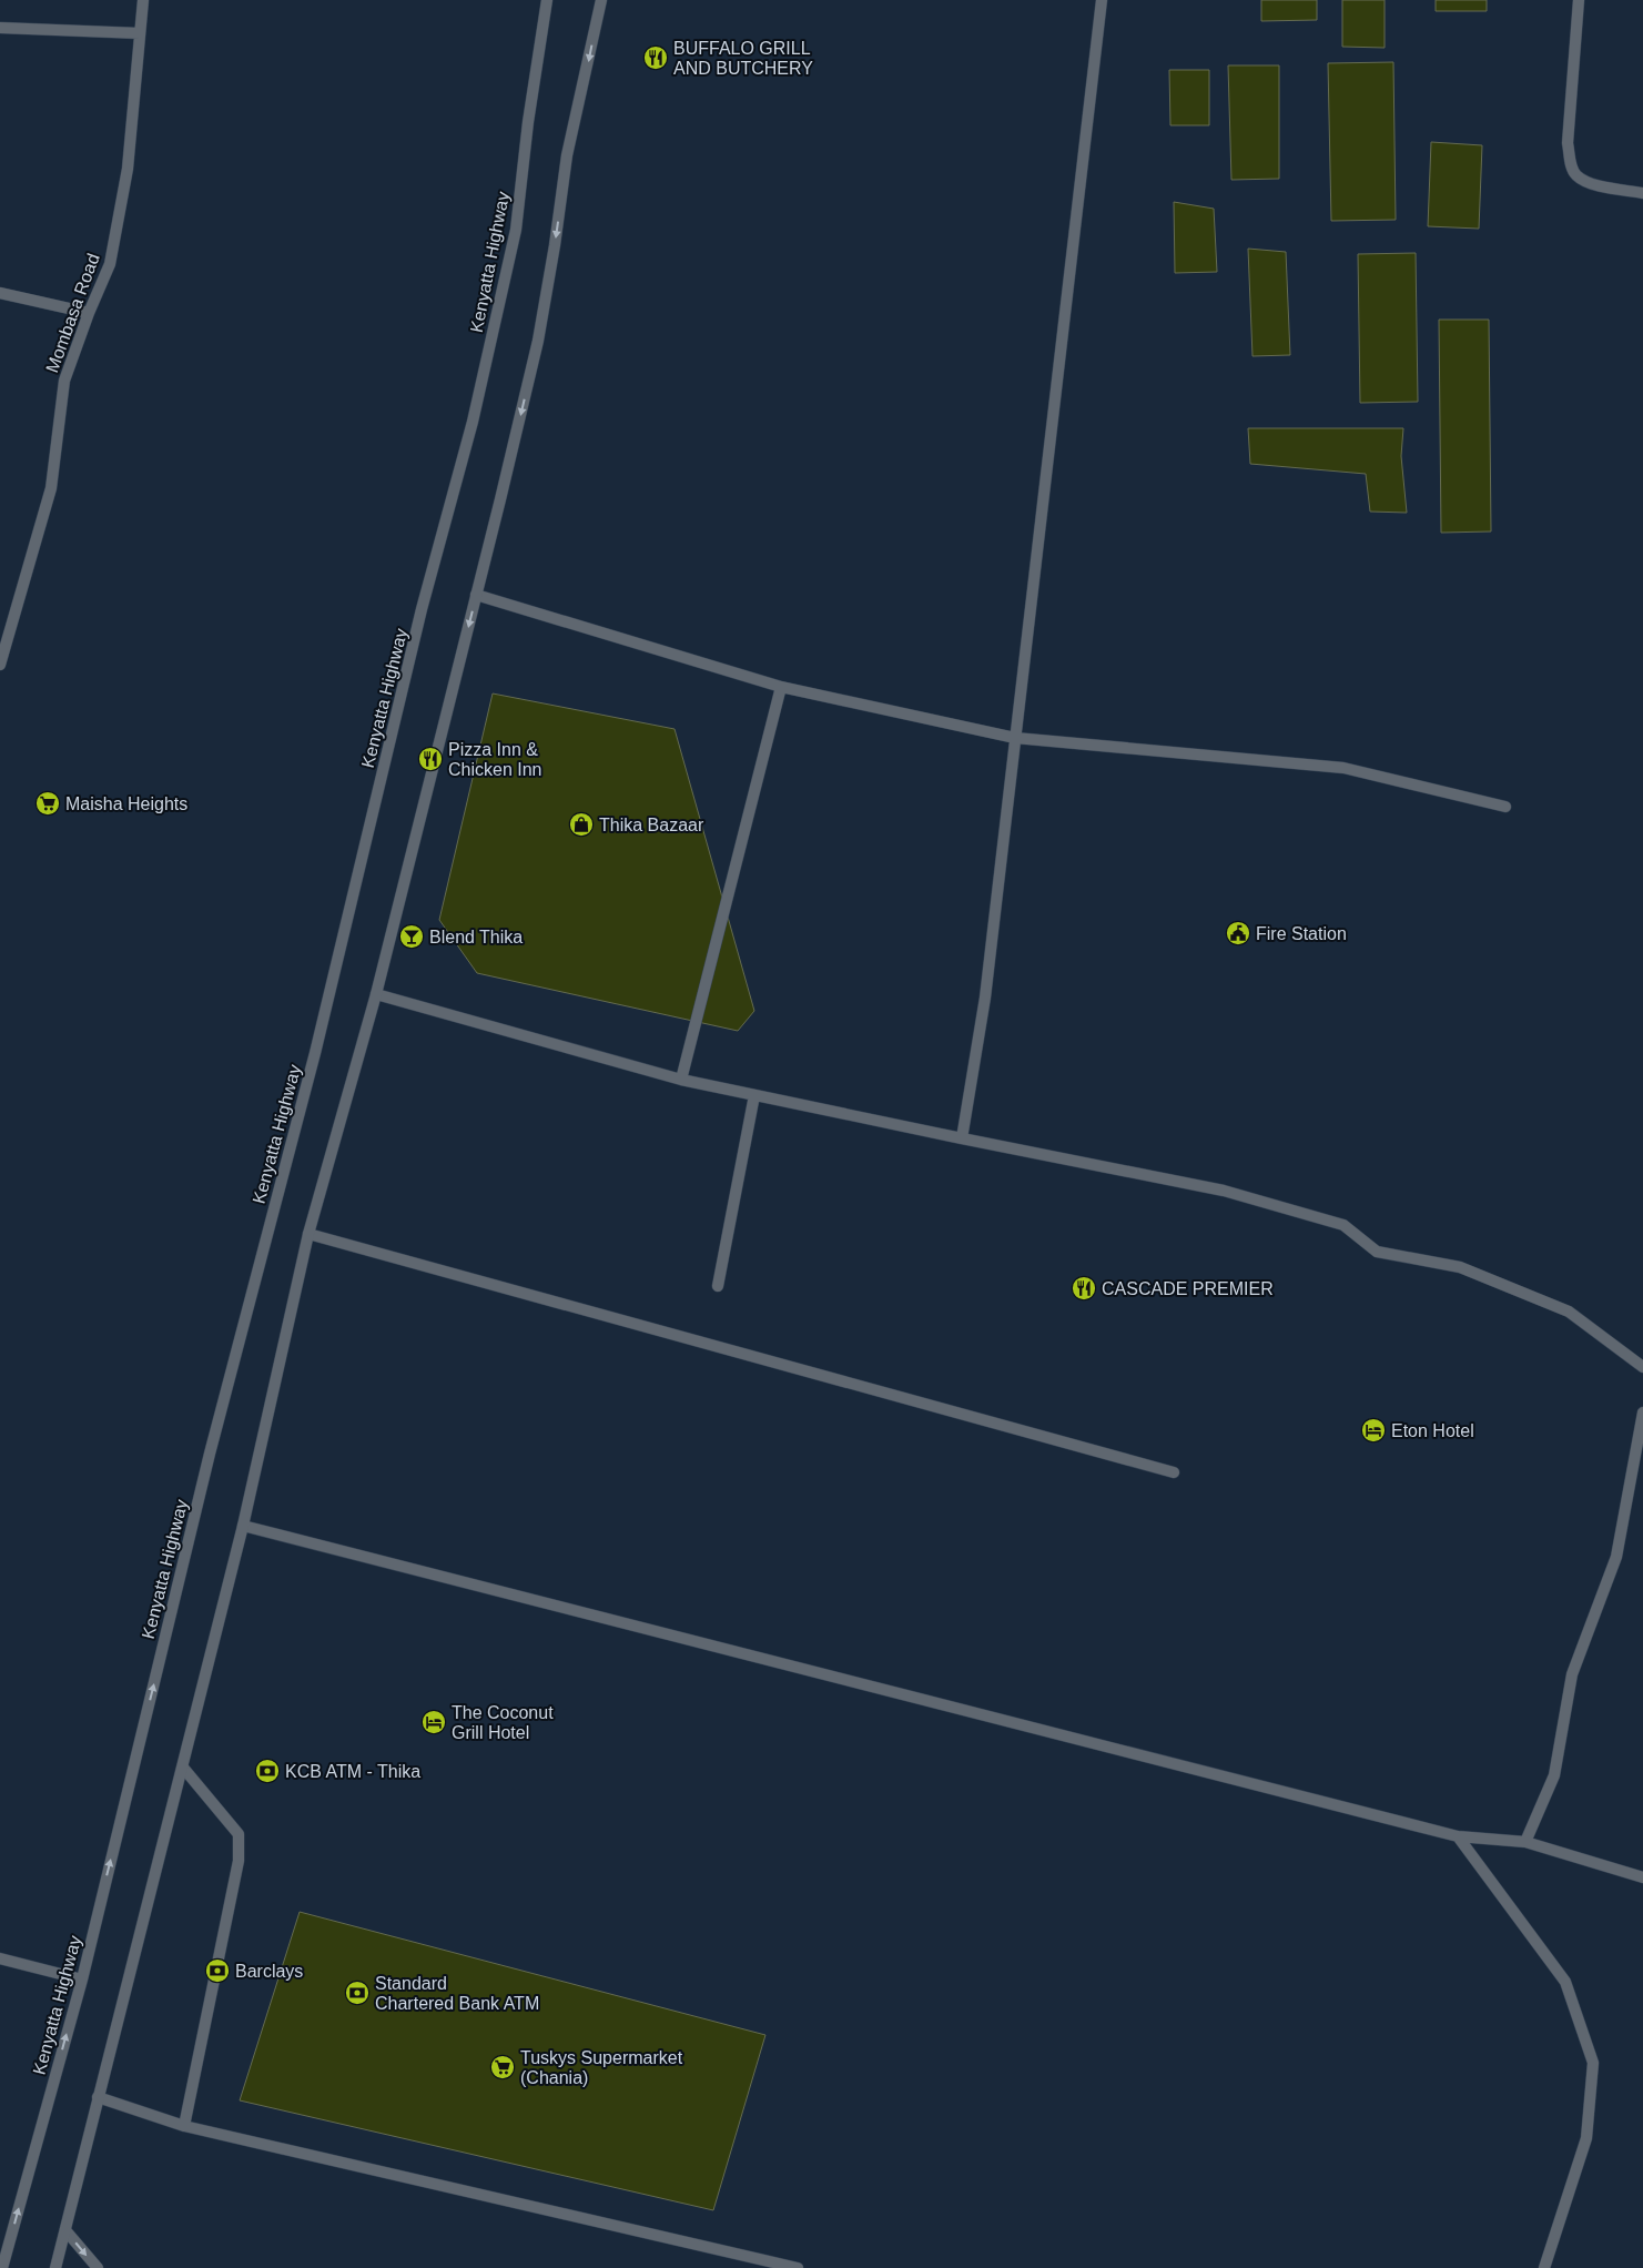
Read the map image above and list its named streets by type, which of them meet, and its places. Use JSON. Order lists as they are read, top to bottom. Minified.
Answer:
{"streets":{"street":["Kenyatta Highway","Mombasa Road"]},"places":{"restaurant":["BUFFALO GRILL AND BUTCHERY","Pizza Inn & Chicken Inn","CASCADE PREMIER"],"supermarket":["Maisha Heights","Tuskys Supermarket (Chania)"],"shop":["Thika Bazaar"],"public building":["Fire Station"],"bar":["Blend Thika"],"hotel":["Eton Hotel","The Coconut Grill Hotel"],"bank":["KCB ATM - Thika","Barclays","Standard Chartered Bank ATM"]}}
